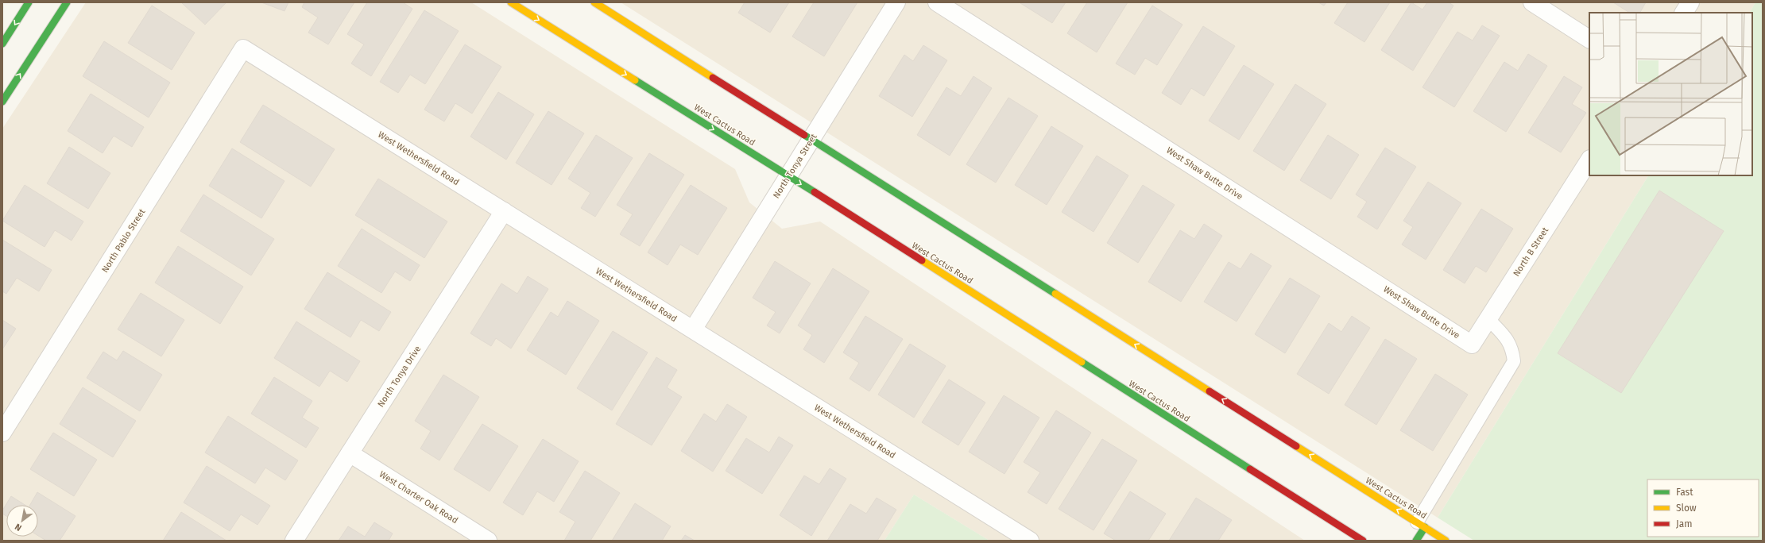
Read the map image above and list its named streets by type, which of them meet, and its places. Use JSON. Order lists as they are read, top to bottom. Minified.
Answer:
{"streets":{"street":["West Cactus Road","West Wethersfield Road","North Tonya Street","West Shaw Butte Drive","North Pablo Street","North B Street","North Tonya Drive","West Charter Oak Road"]},"crossings":[["West Cactus Road","North Tonya Street"],["West Wethersfield Road","North Tonya Street"],["West Wethersfield Road","North Pablo Street"],["West Wethersfield Road","North Tonya Drive"],["West Shaw Butte Drive","North B Street"],["North Tonya Drive","West Charter Oak Road"]],"legend":["Fast","Slow","Jam"],"north":"bottom left"}
